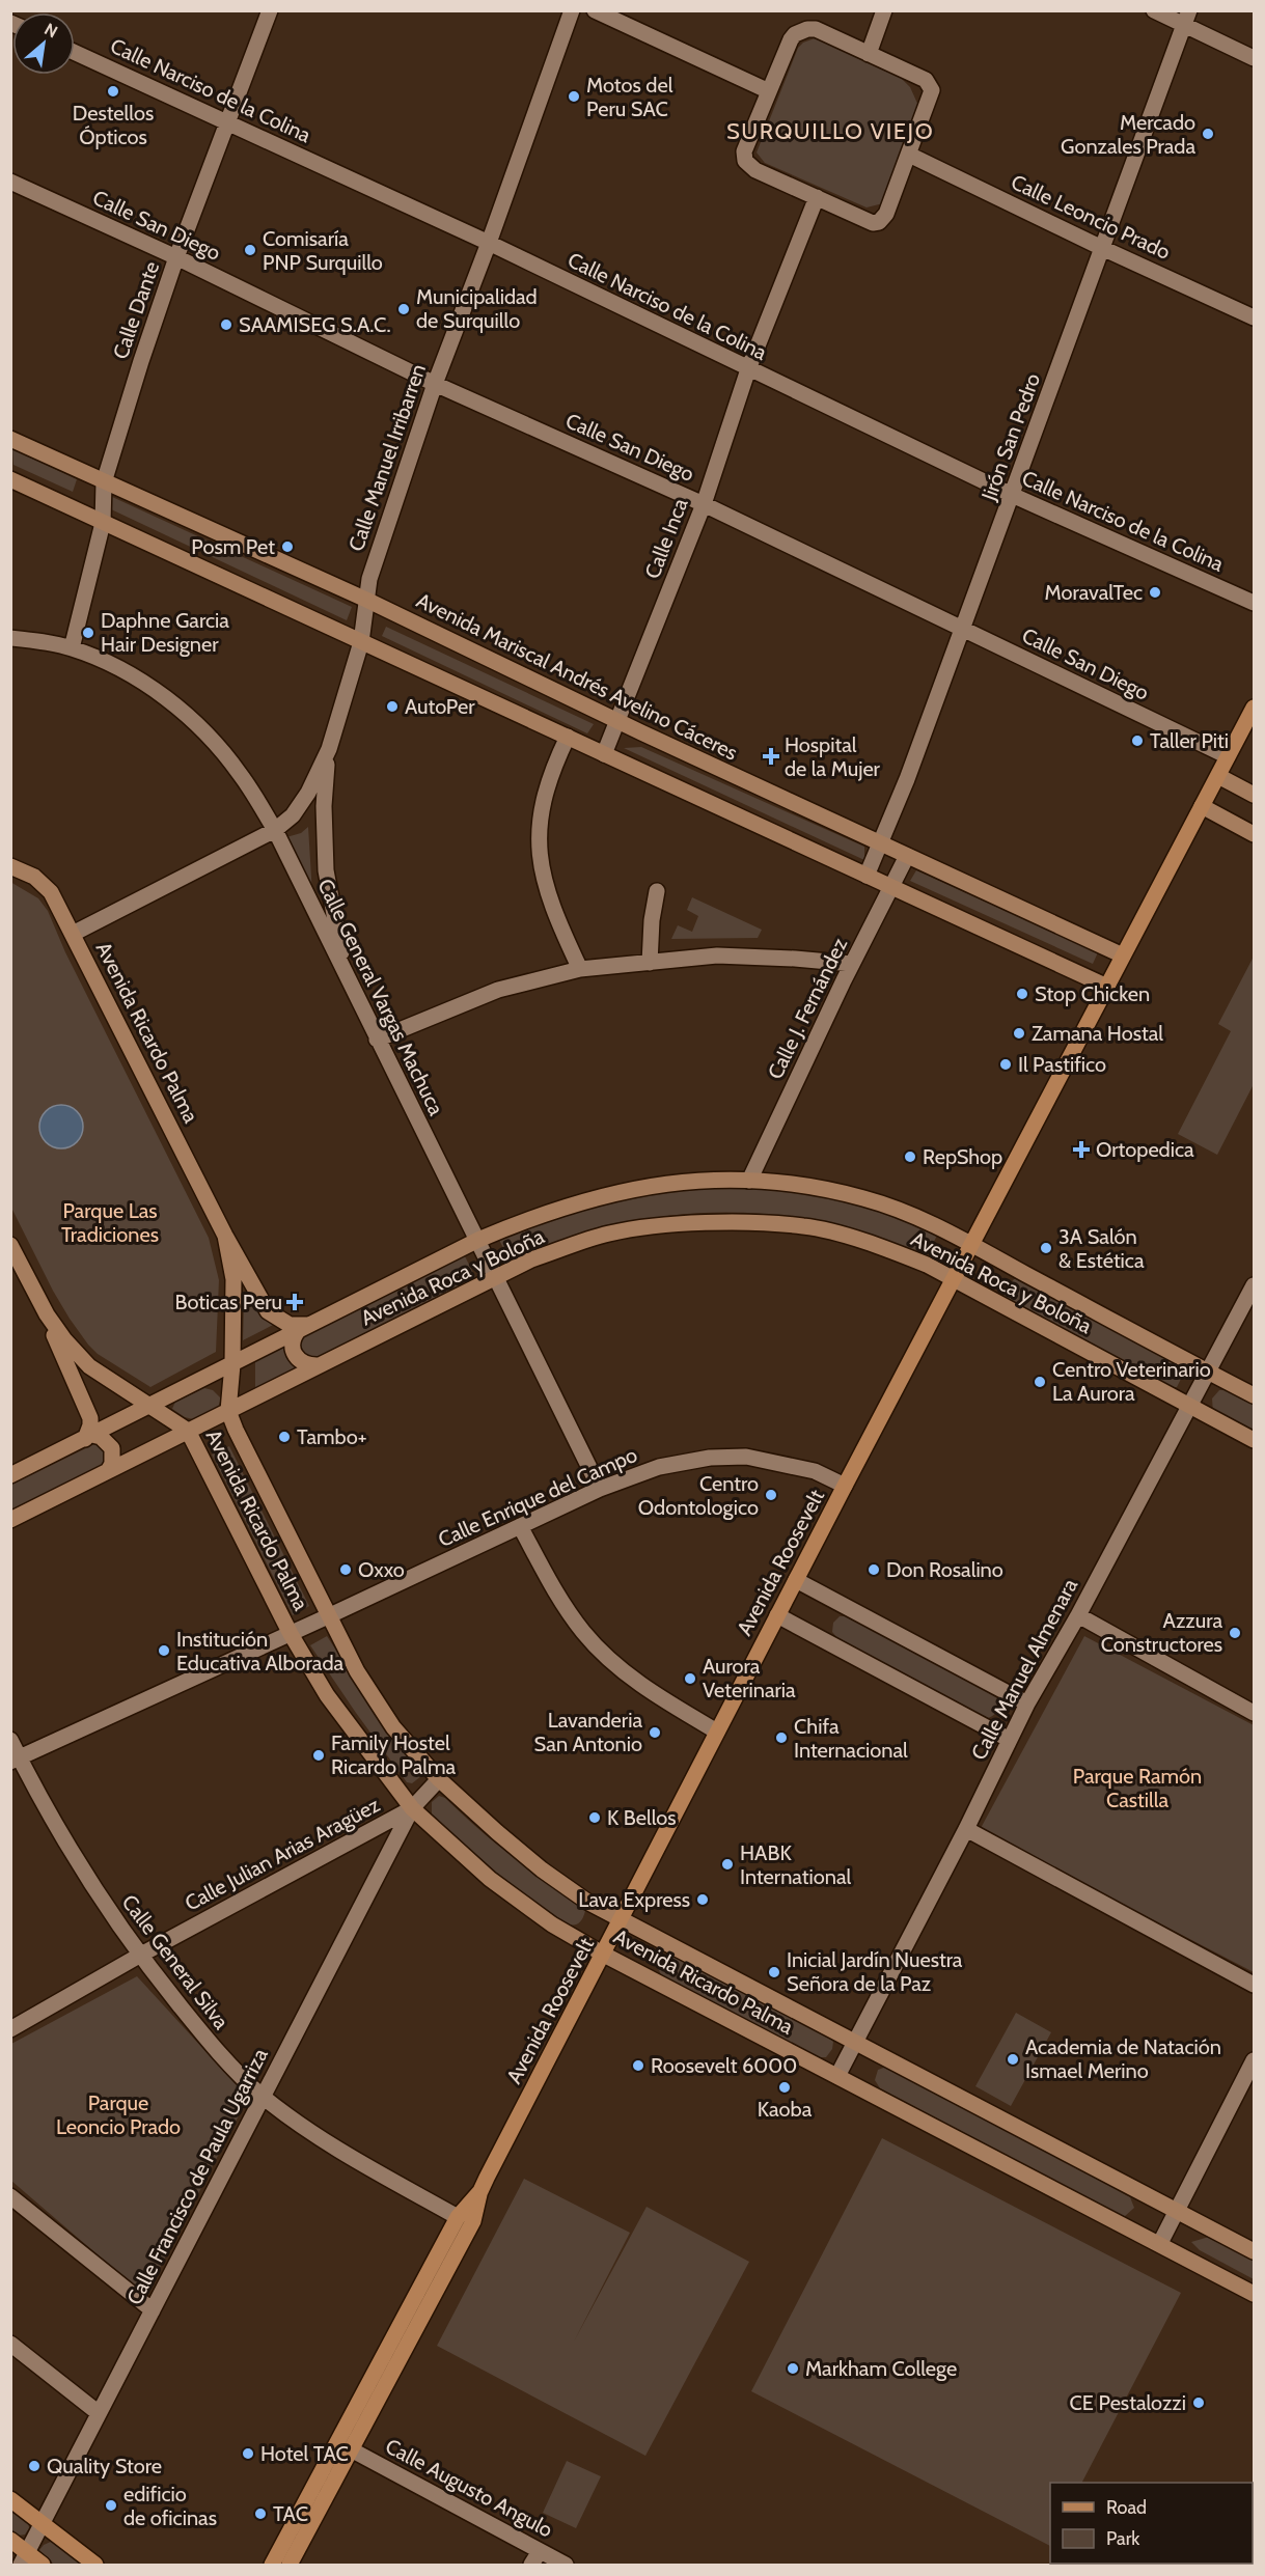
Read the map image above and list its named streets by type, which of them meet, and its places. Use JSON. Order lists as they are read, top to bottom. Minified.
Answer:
{"streets":{"main road":["Avenida Mariscal Andrés Avelino Cáceres","Avenida Ricardo Palma","Avenida Roca y Boloña","Avenida Roosevelt"],"street":["Calle Narciso de la Colina","Calle Leoncio Prado","Calle San Diego","Calle Dante","Jirón San Pedro","Calle Manuel Irribarren","Calle Inca","Calle General Vargas Machuca","Calle J. Fernández","Calle Enrique del Campo","Calle Manuel Almenara","Calle Julian Arias Aragüez","Calle General Silva","Calle Francisco de Paula Ugarriza","Calle Augusto Angulo"]},"crossings":[["Calle Narciso de la Colina","Calle Dante"],["Calle Narciso de la Colina","Jirón San Pedro"],["Calle Narciso de la Colina","Calle Manuel Irribarren"],["Calle Narciso de la Colina","Calle Inca"],["Calle Leoncio Prado","Jirón San Pedro"],["Calle San Diego","Calle Dante"],["Calle San Diego","Jirón San Pedro"],["Calle San Diego","Calle Manuel Irribarren"],["Calle San Diego","Calle Inca"],["Calle San Diego","Avenida Roosevelt"],["Calle Dante","Avenida Mariscal Andrés Avelino Cáceres"],["Calle Dante","Calle General Vargas Machuca"],["Jirón San Pedro","Avenida Mariscal Andrés Avelino Cáceres"],["Calle Manuel Irribarren","Avenida Mariscal Andrés Avelino Cáceres"],["Calle Manuel Irribarren","Calle General Vargas Machuca"],["Calle Manuel Irribarren","Avenida Ricardo Palma"],["Calle Inca","Avenida Mariscal Andrés Avelino Cáceres"],["Avenida Mariscal Andrés Avelino Cáceres","Calle J. Fernández"],["Avenida Mariscal Andrés Avelino Cáceres","Avenida Roosevelt"],["Calle General Vargas Machuca","Avenida Roca y Boloña"],["Calle General Vargas Machuca","Calle Enrique del Campo"],["Calle J. Fernández","Avenida Roca y Boloña"],["Avenida Ricardo Palma","Avenida Roca y Boloña"],["Avenida Ricardo Palma","Calle Enrique del Campo"],["Avenida Ricardo Palma","Avenida Roosevelt"],["Avenida Ricardo Palma","Calle Manuel Almenara"],["Avenida Ricardo Palma","Calle Julian Arias Aragüez"],["Avenida Ricardo Palma","Calle Francisco de Paula Ugarriza"],["Avenida Roca y Boloña","Avenida Roosevelt"],["Avenida Roca y Boloña","Calle Manuel Almenara"],["Calle Enrique del Campo","Avenida Roosevelt"],["Calle Enrique del Campo","Calle General Silva"],["Calle Julian Arias Aragüez","Calle General Silva"],["Calle Julian Arias Aragüez","Calle Francisco de Paula Ugarriza"],["Calle General Silva","Calle Francisco de Paula Ugarriza"]],"districts":["SURQUILLO VIEJO"],"parks":["Parque Las Tradiciones","Parque Ramón Castilla","Parque Leoncio Prado"],"places":{"other":["Destellos Ópticos","Motos del Peru SAC","Mercado Gonzales Prada","Comisaría PNP Surquillo","Municipalidad de Surquillo","SAAMISEG S.A.C.","Posm Pet","MoravalTec","Daphne Garcia Hair Designer","AutoPer","Taller Piti","Stop Chicken","Zamana Hostal","Il Pastifico","RepShop","3A Salón & Estética","Centro Veterinario La Aurora","Tambo+","Centro Odontologico","Oxxo","Don Rosalino","Azzura Constructores","Institución Educativa Alborada","Aurora Veterinaria","Lavanderia San Antonio","Chifa Internacional","Family Hostel Ricardo Palma","K Bellos","HABK International","Lava Express","Inicial Jardín Nuestra Señora de la Paz","Academia de Natación Ismael Merino","Roosevelt 6000","Kaoba","Markham College","CE Pestalozzi","Hotel TAC","Quality Store","edificio de oficinas","TAC"],"health":["Hospital de la Mujer","Ortopedica","Boticas Peru"]},"legend":["Road","Park"],"north":"top right"}
